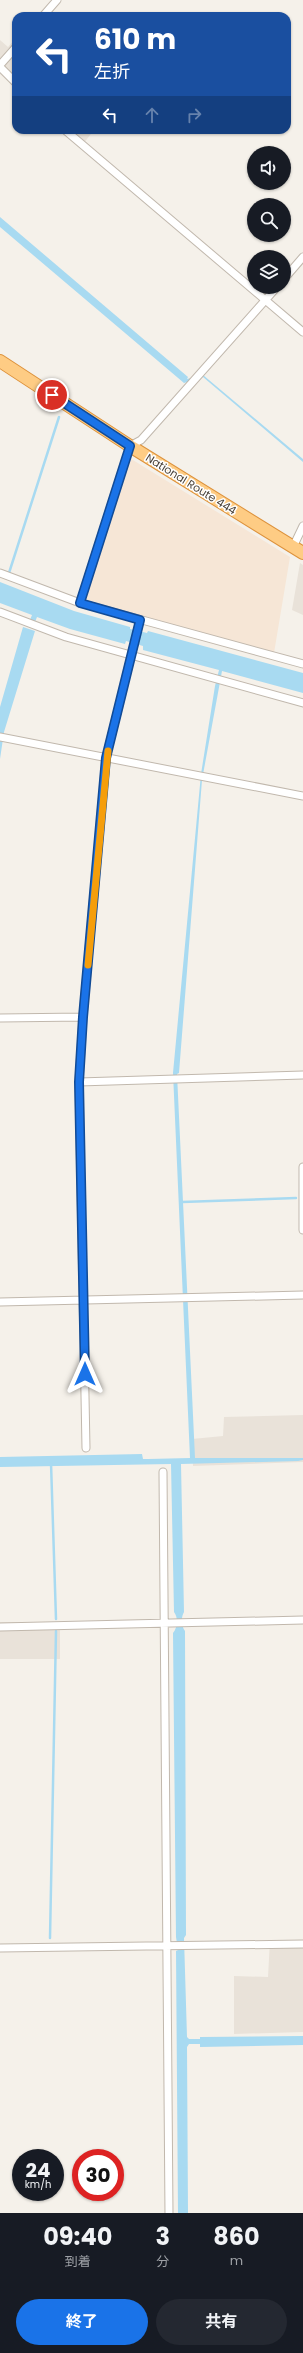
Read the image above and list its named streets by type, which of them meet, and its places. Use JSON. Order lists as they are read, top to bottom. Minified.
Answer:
{"streets":{"highway":["National Route 444"]},"page":{"turn":["610 m","左折"],"speed":"24 km/h","limit":"30","eta":["09:40","到着","3","分","860","m"],"buttons":["終了","共有"]}}
